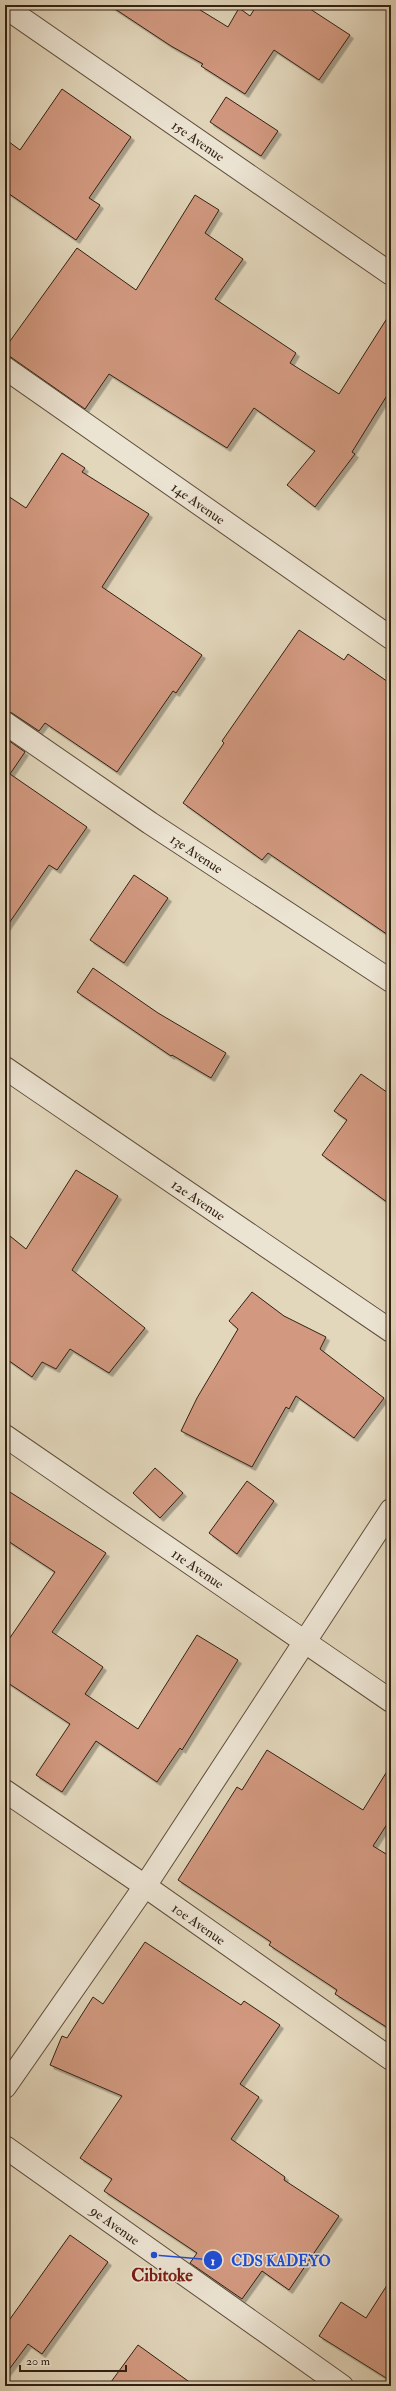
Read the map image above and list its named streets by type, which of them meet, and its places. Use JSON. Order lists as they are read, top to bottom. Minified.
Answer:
{"streets":{"street":["15e Avenue","14e Avenue","13e Avenue","12e Avenue","11e Avenue","10e Avenue","9e Avenue"]},"districts":["Cibitoke"],"places":["CDS KADEYO"],"scale_bar":"20 m"}
